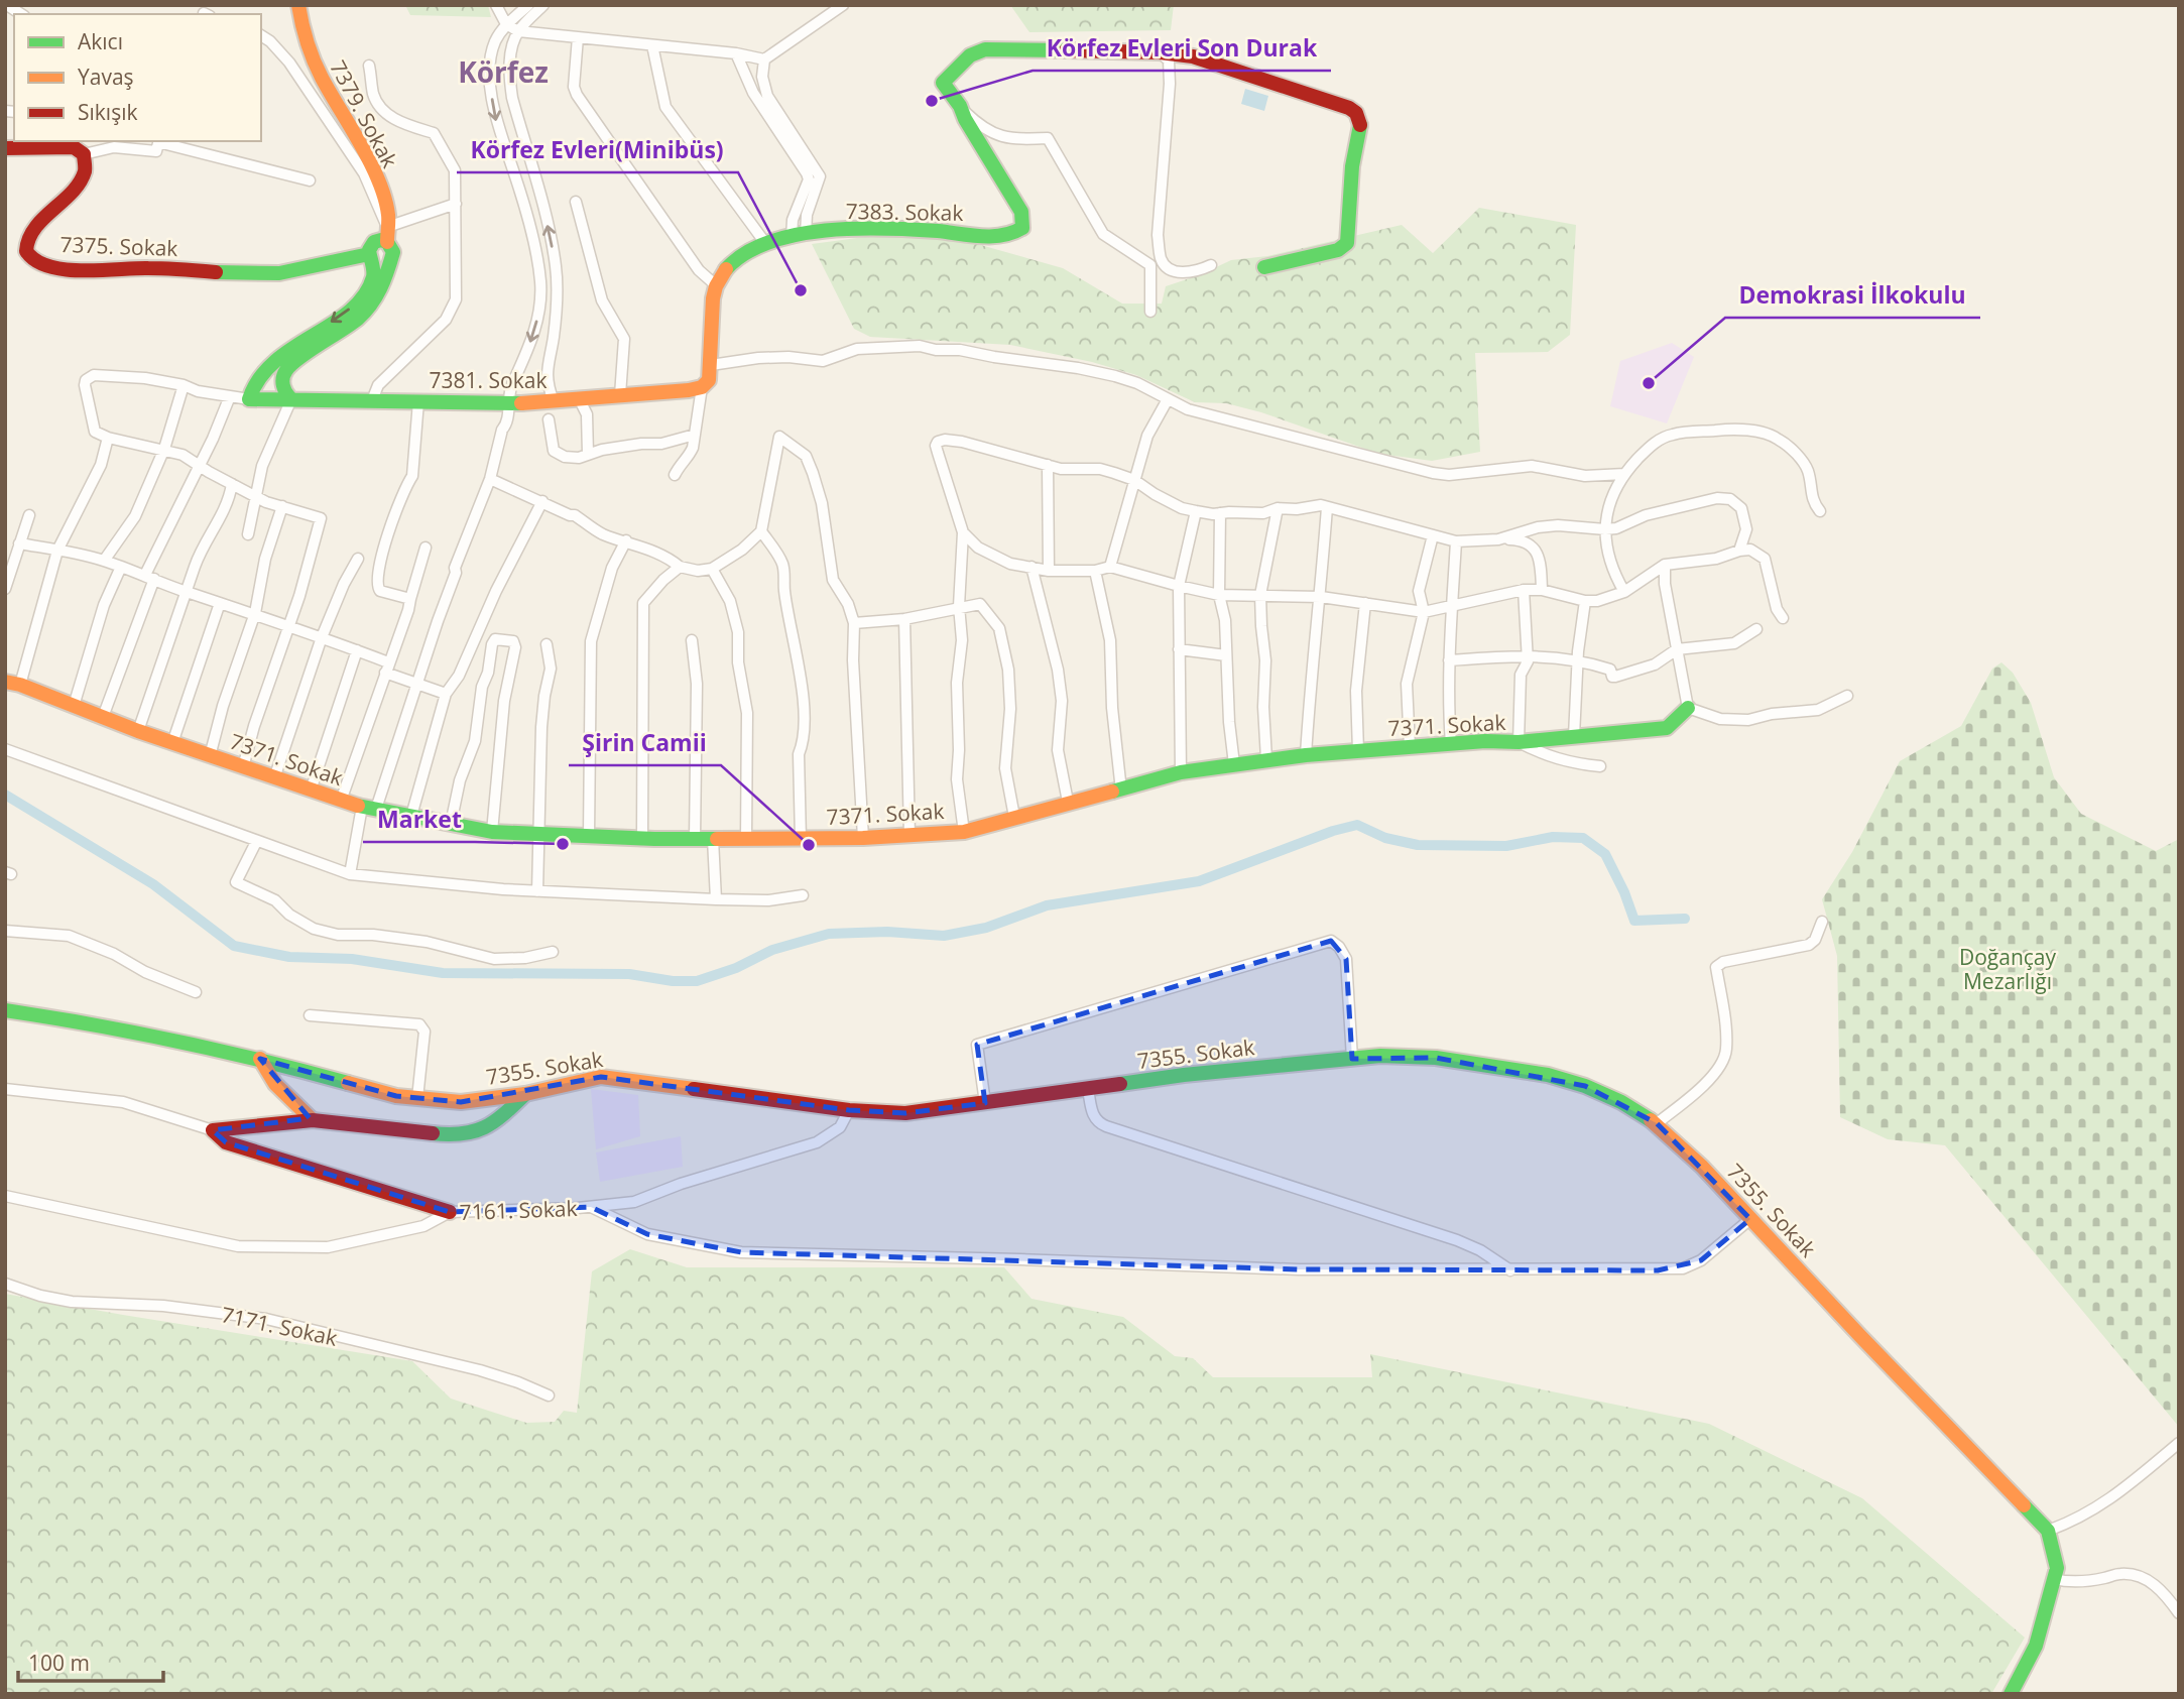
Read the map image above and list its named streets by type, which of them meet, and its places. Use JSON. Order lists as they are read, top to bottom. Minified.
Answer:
{"streets":{"street":["7379. Sokak","7383. Sokak","7375. Sokak","7381. Sokak","7371. Sokak","7355. Sokak","7161. Sokak","7171. Sokak"]},"crossings":[["7379. Sokak","7381. Sokak"],["7355. Sokak","7161. Sokak"]],"districts":["Körfez"],"parks":["Doğançay Mezarlığı"],"places":["Körfez Evleri Son Durak","Körfez Evleri(Minibüs)","Demokrasi İlkokulu","Market","Şirin Camii"],"legend":["Akıcı","Yavaş","Sıkışık"],"scale_bar":"100 m"}
